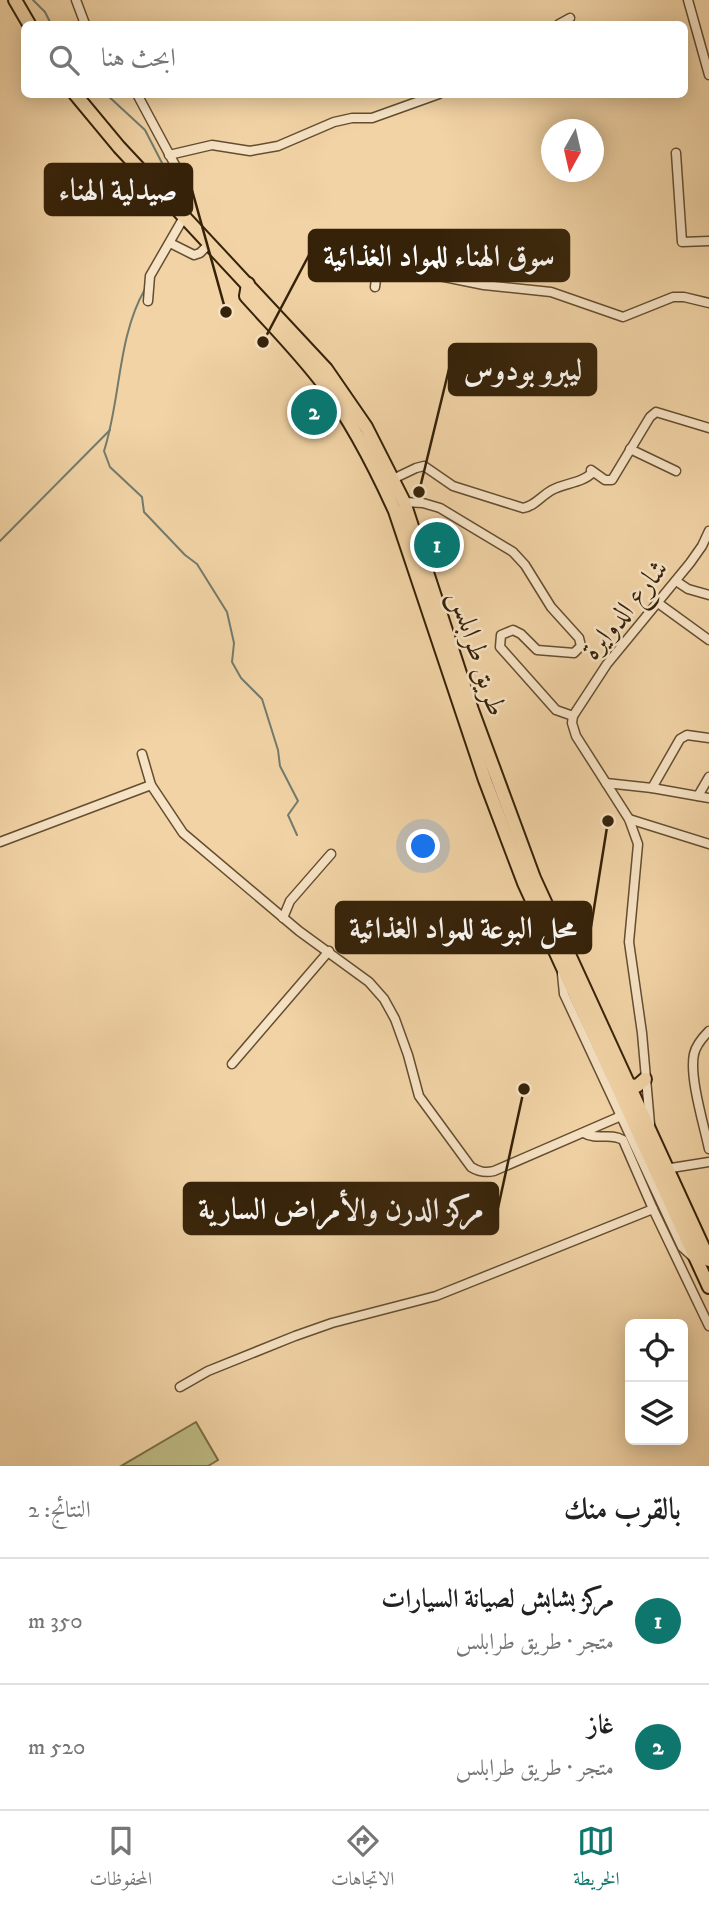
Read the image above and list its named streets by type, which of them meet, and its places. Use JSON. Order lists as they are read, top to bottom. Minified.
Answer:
{"streets":{"highway":["طريق طرابلس"],"street":["شارع الدوايرة"]},"places":["صيدلية الهناء","سوق الهناء للمواد الغذائية","ليبرو بودوس","محل البوعة للمواد الغذائية","مركز الدرن والأمراض السارية"],"north":"bottom","page":{"search":"ابحث هنا","pins":["2","1"],"heading":["بالقرب منك","النتائج: 2"],"list":[{"mark":"1","name":"مركز بشابش لصيانة السيارات","note":"متجر · طريق طرابلس","value":"350 m"},{"mark":"2","name":"غاز","note":"متجر · طريق طرابلس","value":"520 m"}],"nav":["الخريطة","الاتجاهات","المحفوظات"]}}
